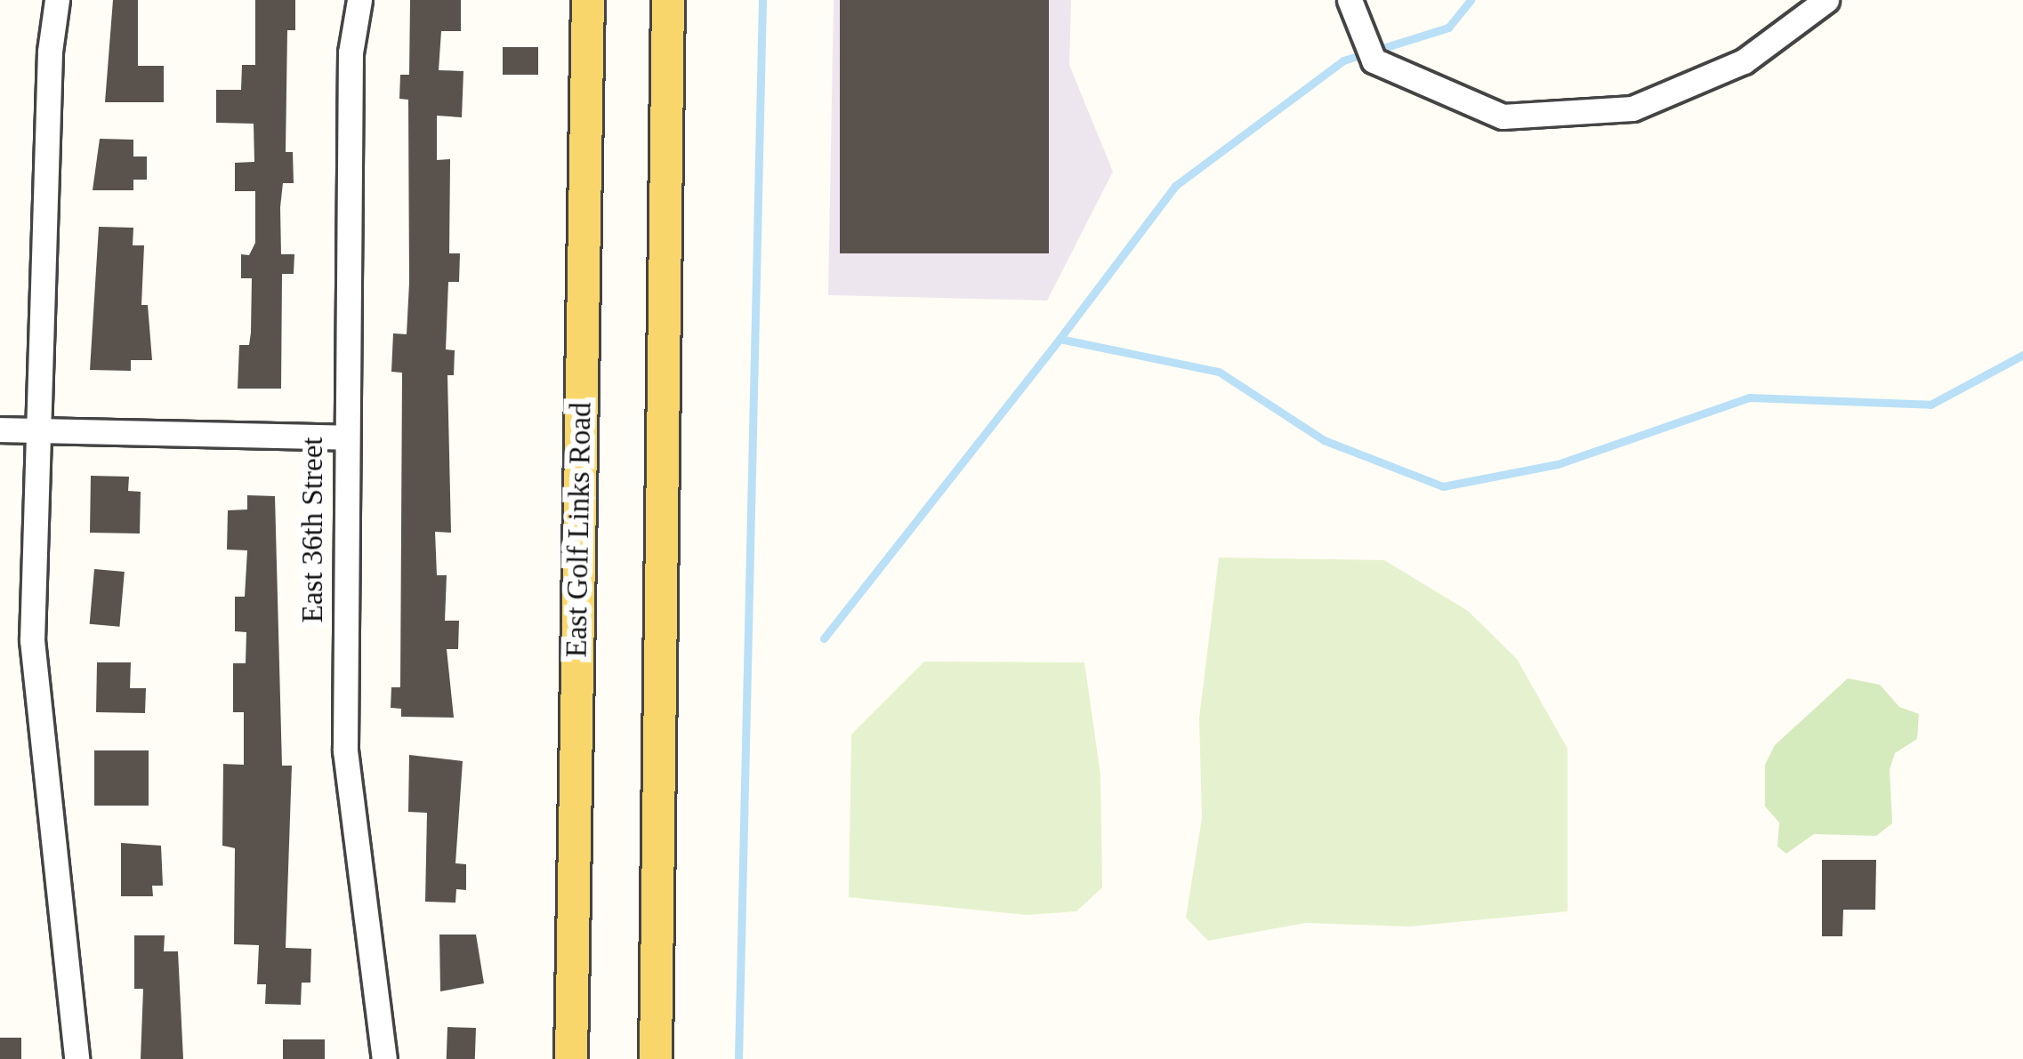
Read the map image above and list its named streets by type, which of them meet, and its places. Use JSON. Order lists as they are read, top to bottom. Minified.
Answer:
{"streets":{"main road":["East Golf Links Road"],"street":["East 36th Street"]}}
